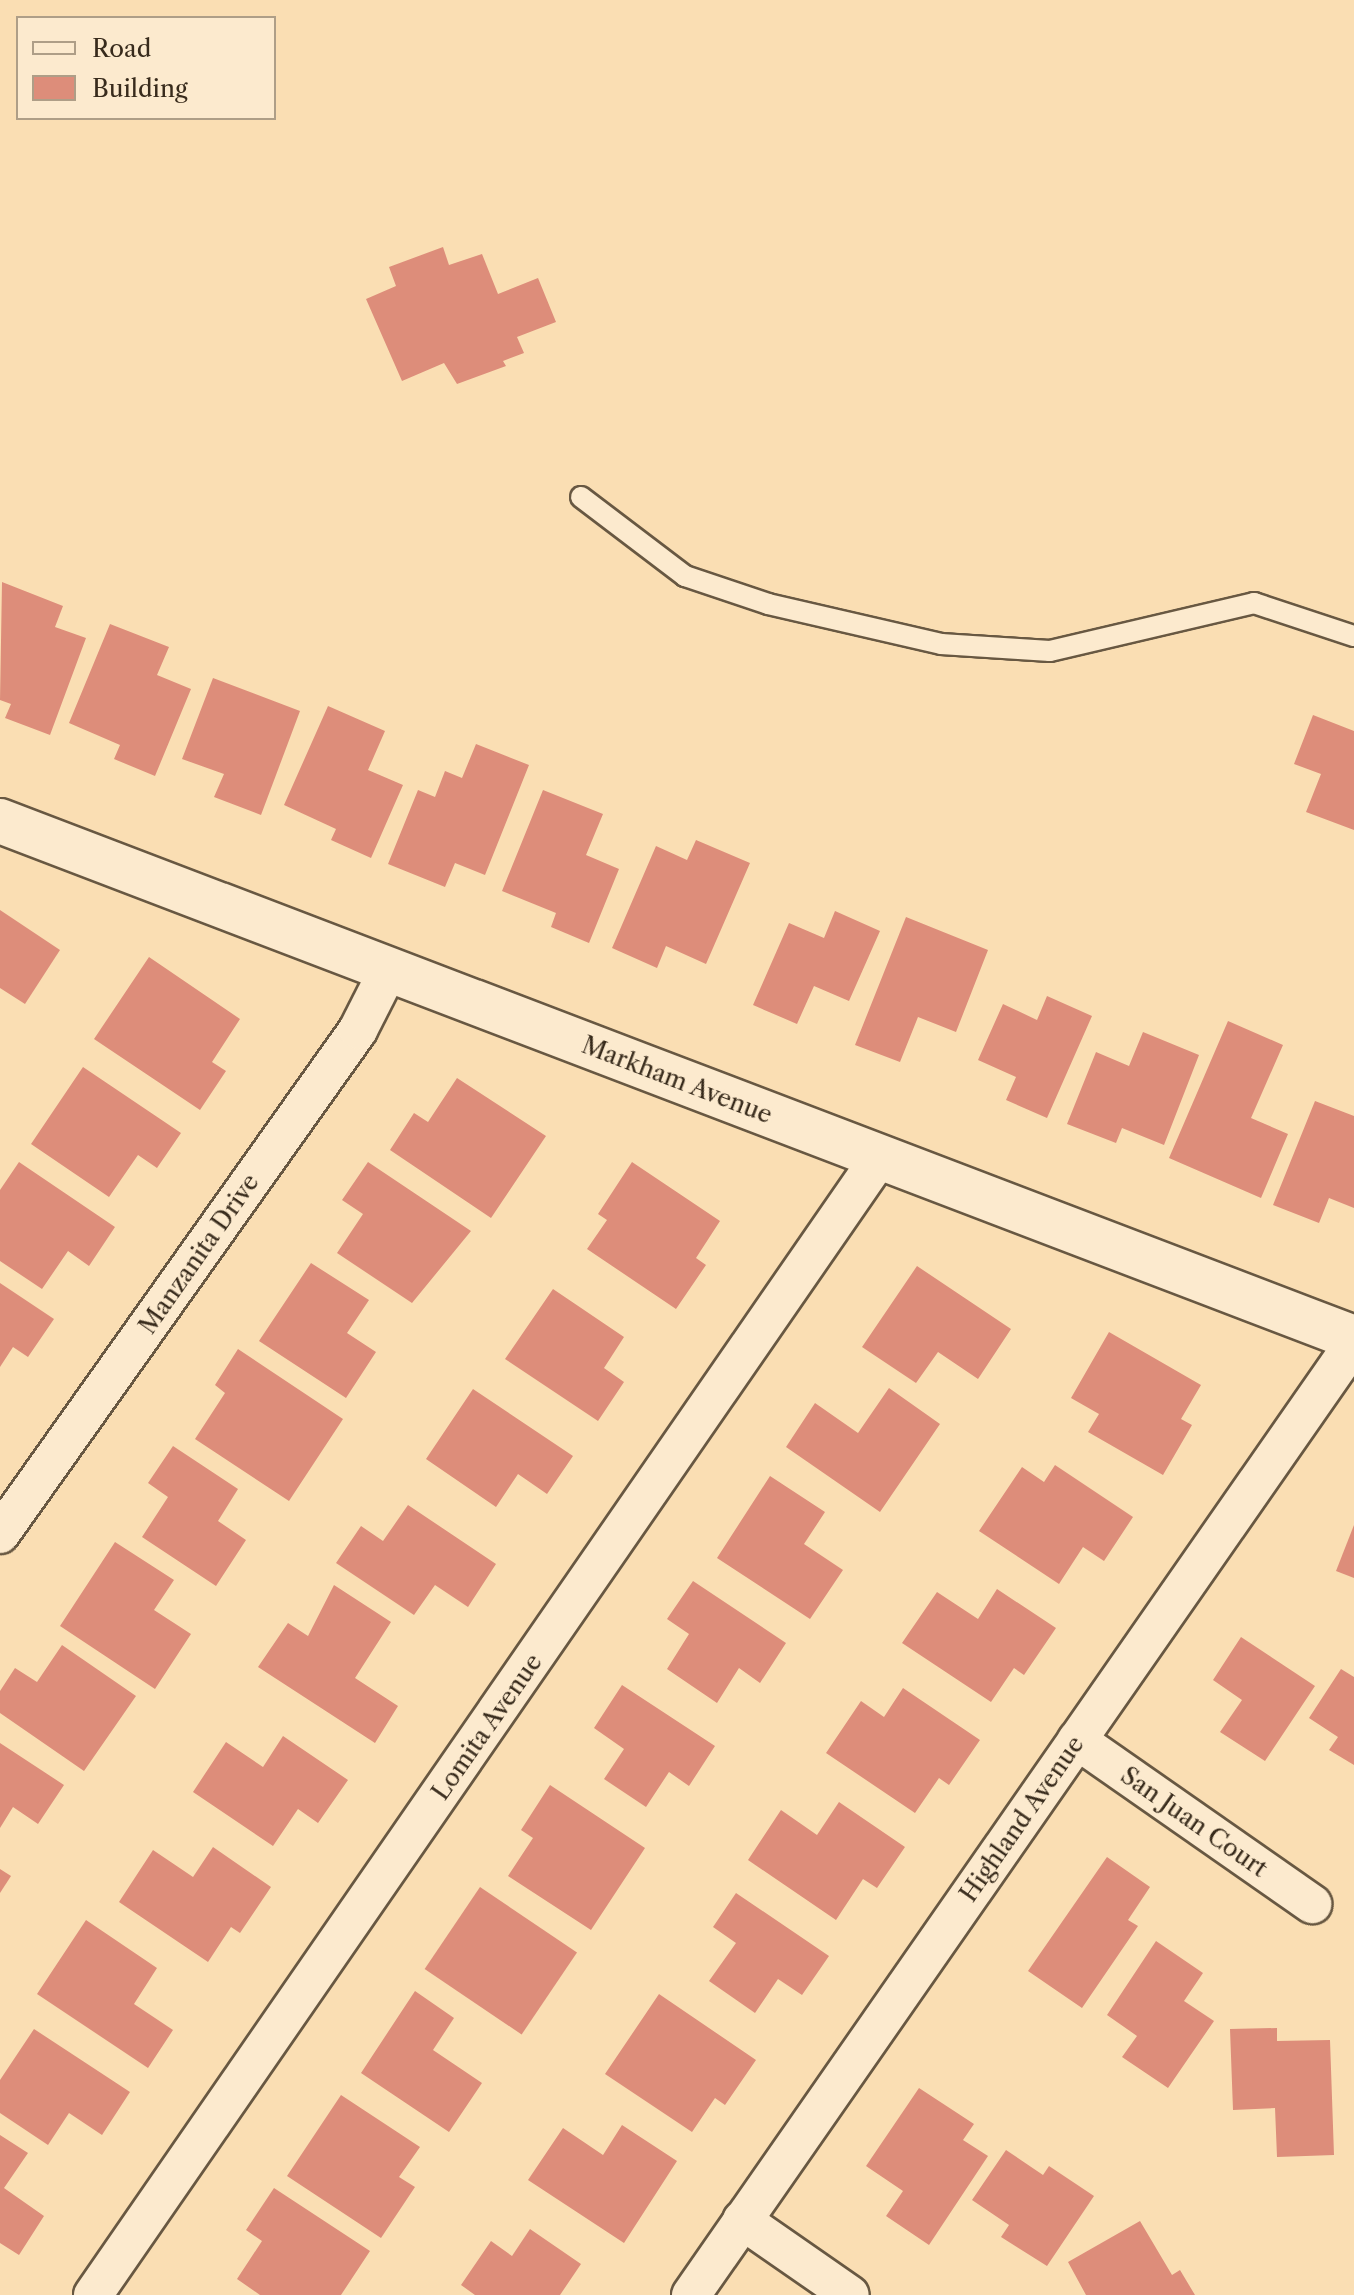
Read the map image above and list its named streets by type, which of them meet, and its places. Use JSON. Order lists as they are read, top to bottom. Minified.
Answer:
{"streets":{"street":["Markham Avenue","Manzanita Drive","Lomita Avenue","Highland Avenue","San Juan Court"]},"crossings":[["Markham Avenue","Manzanita Drive"],["Markham Avenue","Lomita Avenue"],["Markham Avenue","Highland Avenue"],["Highland Avenue","San Juan Court"]],"legend":["Road","Building"]}
